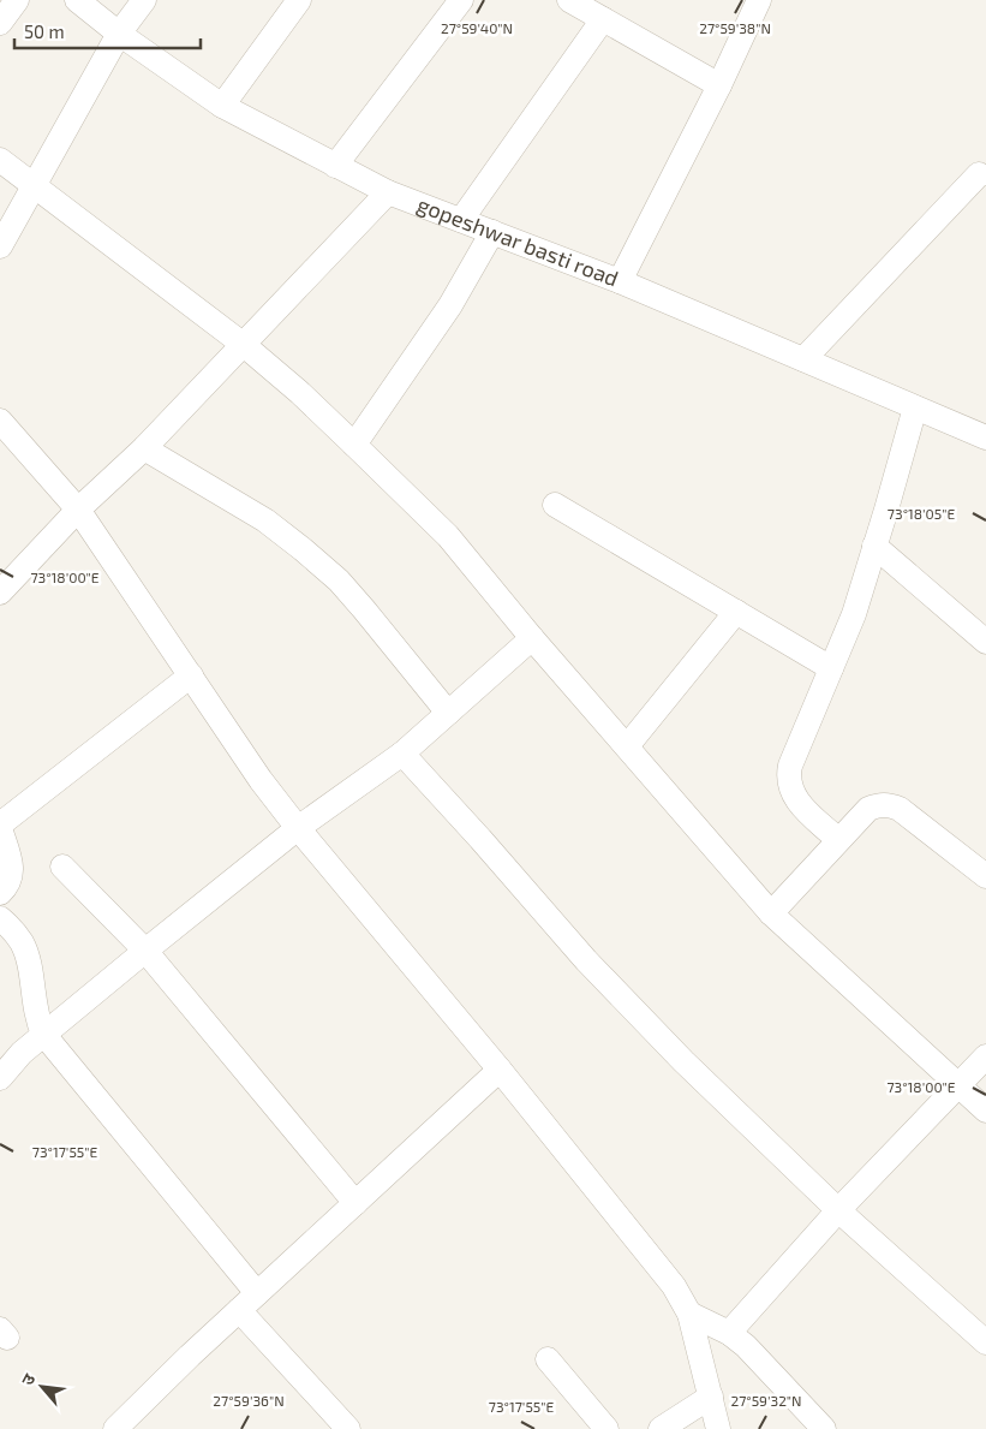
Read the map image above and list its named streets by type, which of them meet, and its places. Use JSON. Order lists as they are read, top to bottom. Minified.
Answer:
{"streets":{"street":["gopeshwar basti road"]},"scale_bar":"50 m","north":"top left","coordinates":["27°59'40\"N","27°59'38\"N","73°18'05\"E","73°18'00\"E","73°17'55\"E","27°59'36\"N","27°59'32\"N"]}
